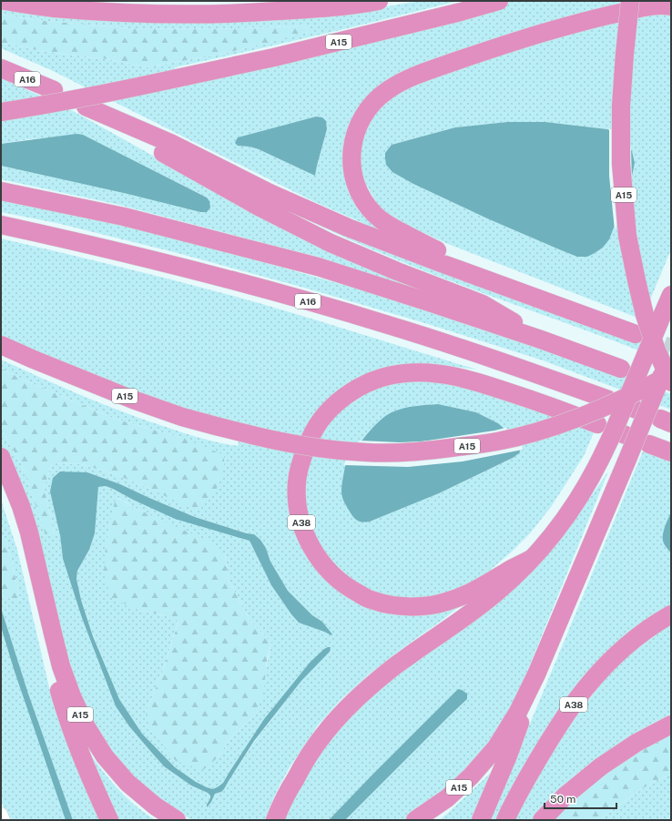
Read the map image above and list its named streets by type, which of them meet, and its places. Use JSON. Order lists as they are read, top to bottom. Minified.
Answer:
{"streets":{"highway":["A15","A16","A38"]},"scale_bar":"50 m"}
